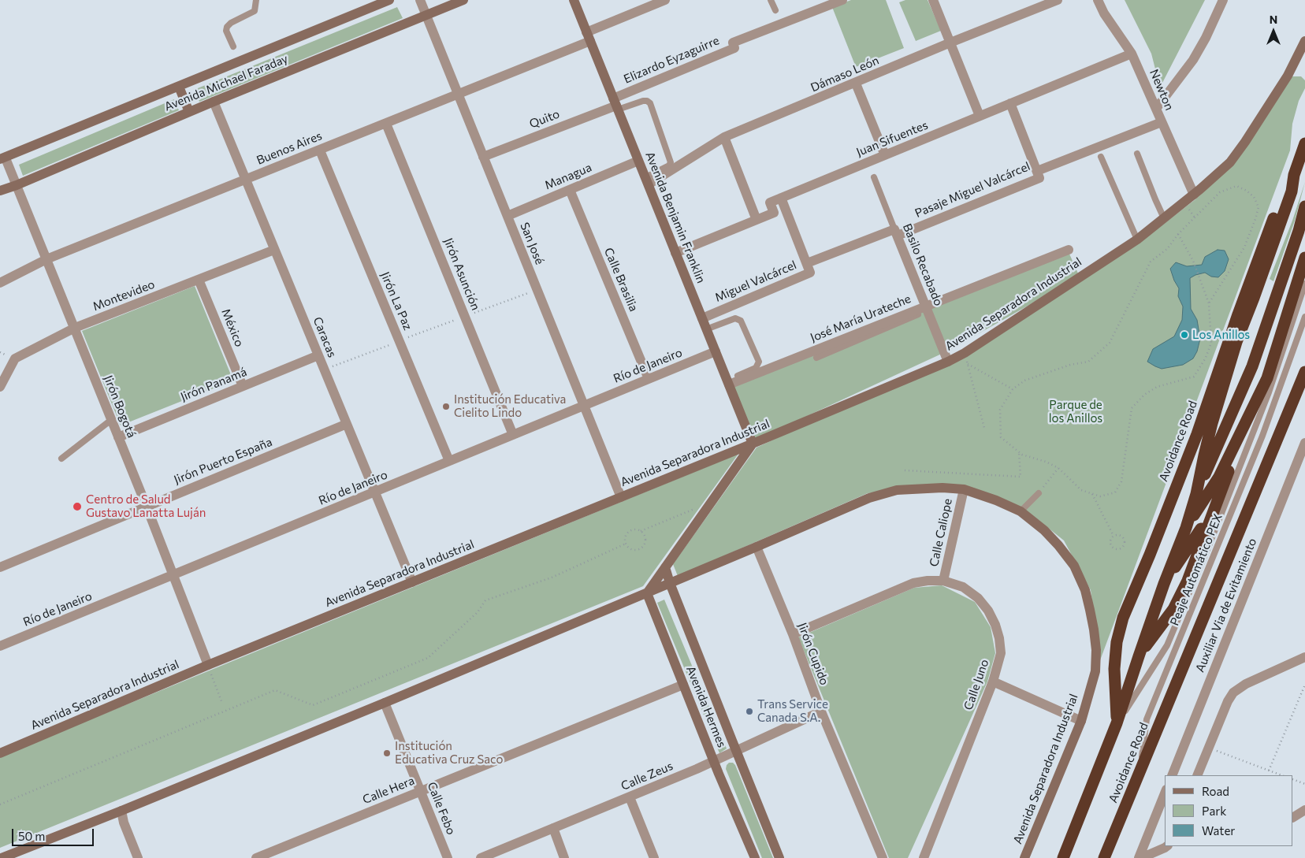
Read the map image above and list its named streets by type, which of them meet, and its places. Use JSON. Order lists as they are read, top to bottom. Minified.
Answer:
{"streets":{"highway":["Avoidance Road"],"street":["Elizardo Eyzaguirre","Dámaso León","Avenida Michael Faraday","Newton","Quito","Juan Sifuentes","Buenos Aires","Managua","Pasaje Miguel Valcárcel","Avenida Benjamin Franklin","San José","Basilo Recabado","Jirón Asunción","Calle Brasilia","Miguel Valcárcel","Montevideo","Jirón La Paz","Avenida Separadora Industrial","José María Urateche","México","Caracas","Río de Janeiro","Jirón Panamá","Jirón Bogotá","Jirón Puerto España","Calle Caliope","Auxiliar Via de Evitamiento","Jirón Cupido","Calle Juno","Avenida Hermes","Calle Zeus","Calle Hera","Calle Febo"],"lane":["Peaje Automático PEX"]},"crossings":[["Elizardo Eyzaguirre","Quito"],["Elizardo Eyzaguirre","Avenida Benjamin Franklin"],["Dámaso León","Avenida Benjamin Franklin"],["Avenida Michael Faraday","San José"],["Avenida Michael Faraday","Caracas"],["Avenida Michael Faraday","Jirón Bogotá"],["Newton","Juan Sifuentes"],["Newton","Pasaje Miguel Valcárcel"],["Newton","Avenida Separadora Industrial"],["Quito","Avenida Benjamin Franklin"],["Quito","San José"],["Juan Sifuentes","Miguel Valcárcel"],["Buenos Aires","Avenida Benjamin Franklin"],["Buenos Aires","San José"],["Buenos Aires","Jirón Asunción"],["Buenos Aires","Jirón La Paz"],["Buenos Aires","Caracas"],["Buenos Aires","Jirón Bogotá"],["Managua","Avenida Benjamin Franklin"],["Managua","San José"],["Managua","Calle Brasilia"],["Pasaje Miguel Valcárcel","Basilo Recabado"],["Pasaje Miguel Valcárcel","Miguel Valcárcel"],["Avenida Benjamin Franklin","Miguel Valcárcel"],["Avenida Benjamin Franklin","Avenida Separadora Industrial"],["Avenida Benjamin Franklin","José María Urateche"],["Avenida Benjamin Franklin","Río de Janeiro"],["San José","Avenida Separadora Industrial"],["San José","Río de Janeiro"],["Basilo Recabado","Miguel Valcárcel"],["Basilo Recabado","Avenida Separadora Industrial"],["Basilo Recabado","José María Urateche"],["Jirón Asunción","Río de Janeiro"],["Calle Brasilia","Río de Janeiro"],["Montevideo","México"],["Montevideo","Caracas"],["Montevideo","Jirón Bogotá"],["Jirón La Paz","Río de Janeiro"],["Avenida Separadora Industrial","Caracas"],["Avenida Separadora Industrial","Jirón Bogotá"],["Avenida Separadora Industrial","Calle Caliope"],["Avenida Separadora Industrial","Jirón Cupido"],["Avenida Separadora Industrial","Avenida Hermes"],["Avenida Separadora Industrial","Calle Febo"],["México","Jirón Panamá"],["Caracas","Río de Janeiro"],["Caracas","Jirón Panamá"],["Caracas","Jirón Puerto España"],["Río de Janeiro","Jirón Bogotá"],["Jirón Panamá","Jirón Bogotá"],["Jirón Bogotá","Jirón Puerto España"],["Avoidance Road","Peaje Automático PEX"],["Calle Caliope","Calle Juno"],["Jirón Cupido","Calle Juno"],["Jirón Cupido","Calle Zeus"],["Avenida Hermes","Calle Zeus"],["Avenida Hermes","Calle Hera"],["Calle Hera","Calle Febo"]],"parks":["Parque de los Anillos"],"places":["Los Anillos","Institución Educativa Cielito Lindo","Centro de Salud Gustavo Lanatta Luján","Trans Service Canada S.A.","Institución Educativa Cruz Saco"],"legend":["Road","Park","Water"],"scale_bar":"50 m","north":"top"}
